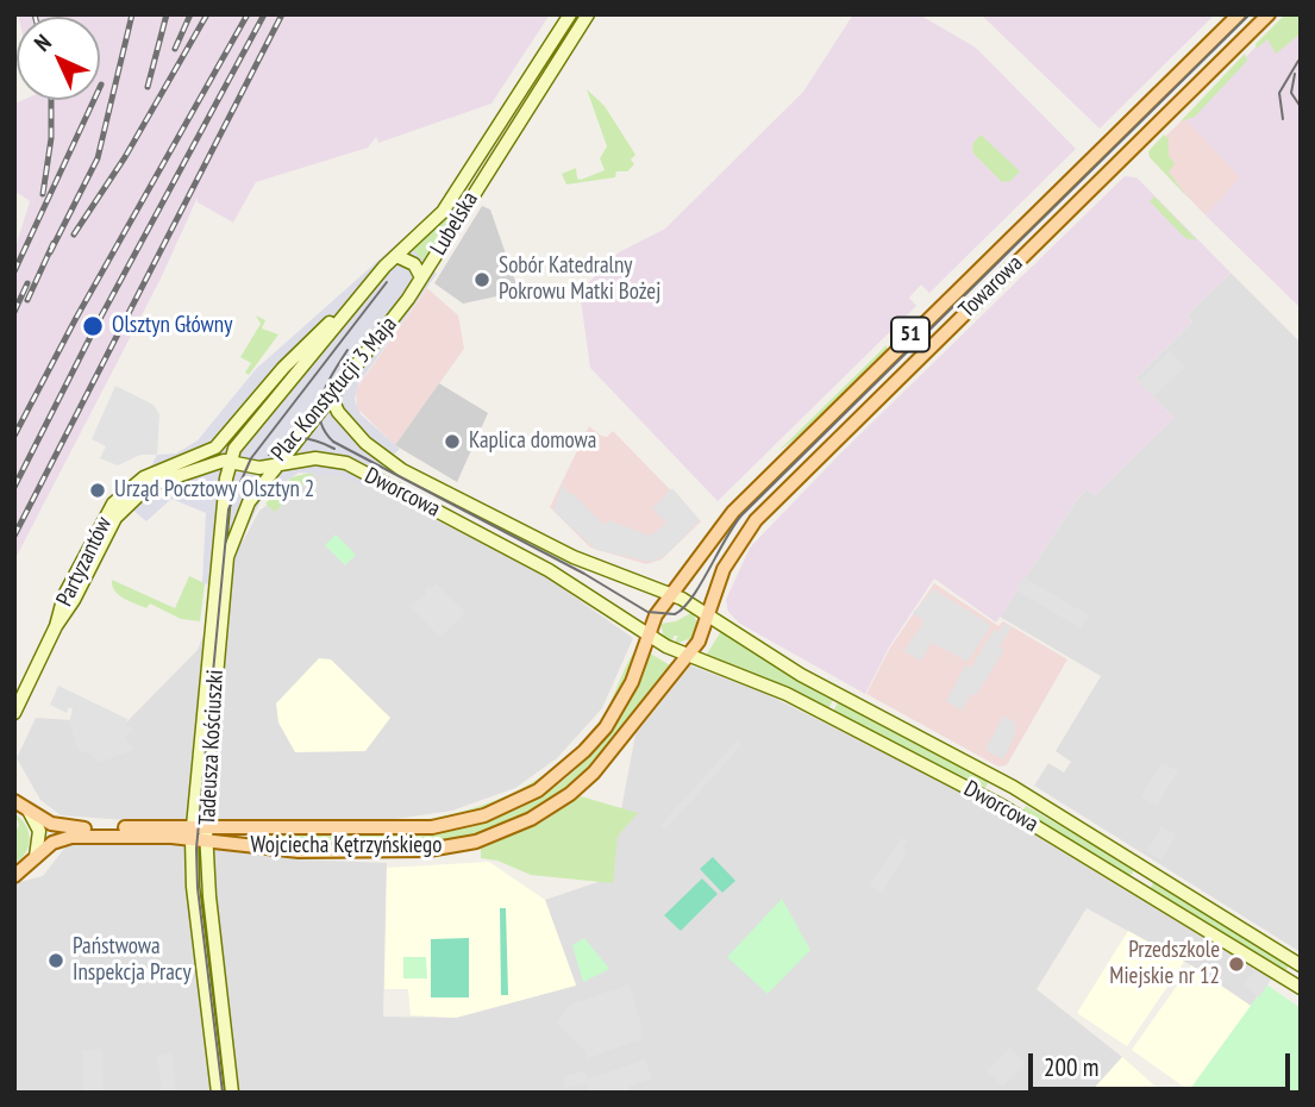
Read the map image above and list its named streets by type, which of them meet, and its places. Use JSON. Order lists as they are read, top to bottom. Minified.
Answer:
{"streets":{"main road":["Towarowa","51","Wojciecha Kętrzyńskiego"],"street":["Lubelska","Plac Konstytucji 3 Maja","Dworcowa","Partyzantów","Tadeusza Kościuszki"]},"crossings":[["Lubelska","Plac Konstytucji 3 Maja"],["Towarowa","51"],["Towarowa","Dworcowa"],["51","Dworcowa"],["51","Wojciecha Kętrzyńskiego"],["Plac Konstytucji 3 Maja","Dworcowa"],["Plac Konstytucji 3 Maja","Partyzantów"],["Plac Konstytucji 3 Maja","Tadeusza Kościuszki"],["Dworcowa","Tadeusza Kościuszki"],["Dworcowa","Wojciecha Kętrzyńskiego"],["Tadeusza Kościuszki","Wojciecha Kętrzyńskiego"]],"places":["Sobór Katedralny Pokrowu Matki Bożej","Olsztyn Główny","Kaplica domowa","Urząd Pocztowy Olsztyn 2","Państwowa Inspekcja Pracy","Przedszkole Miejskie nr 12"],"scale_bar":"200 m","north":"top left"}
